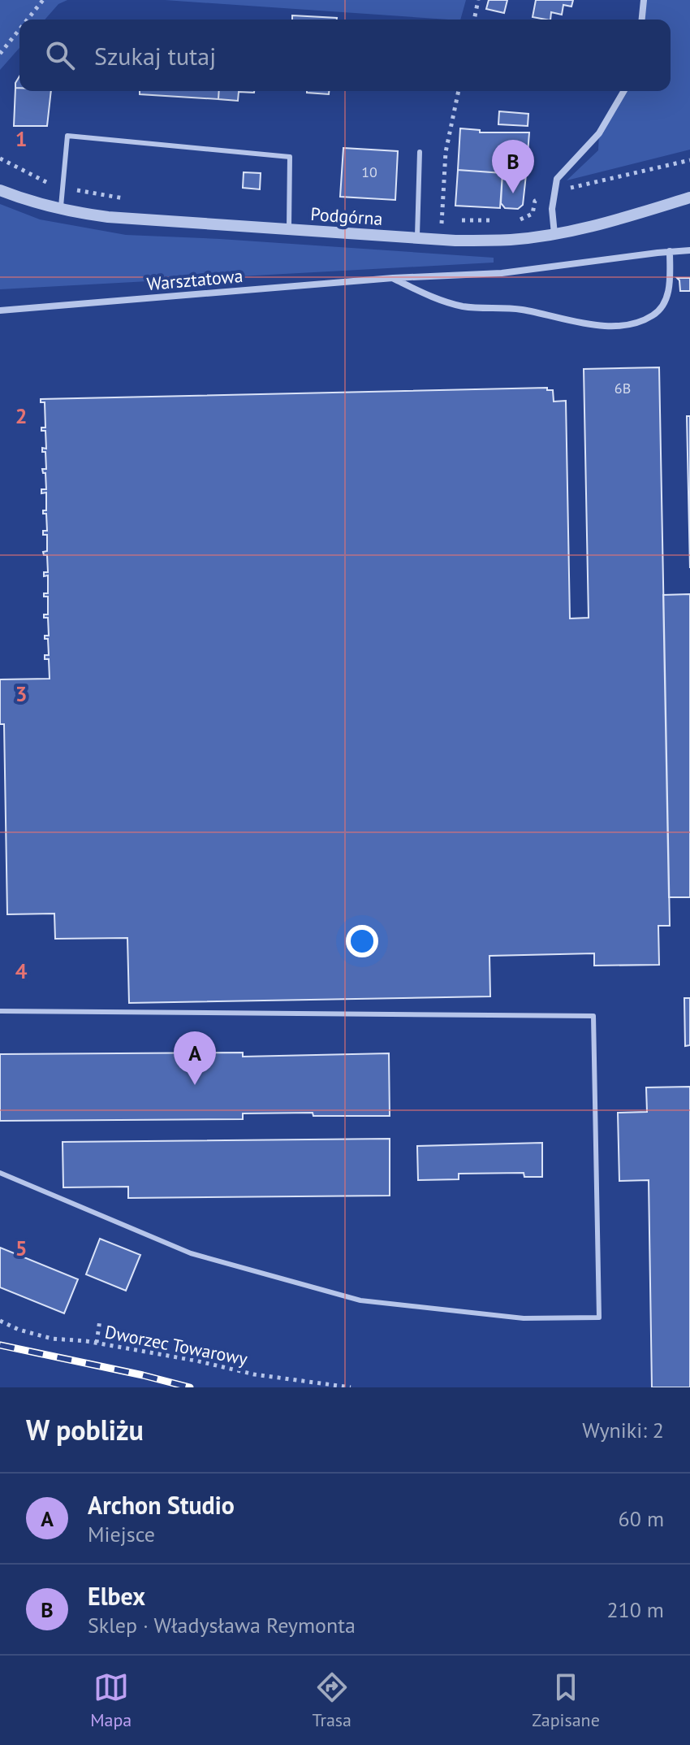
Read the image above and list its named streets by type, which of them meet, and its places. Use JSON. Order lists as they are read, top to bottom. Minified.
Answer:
{"streets":{"street":["Podgórna","Warsztatowa"],"path":["Dworzec Towarowy"]},"house_numbers":["10","6B"],"page":{"search":"Szukaj tutaj","pins":["B","A"],"heading":["W pobliżu","Wyniki: 2"],"list":[{"mark":"A","name":"Archon Studio","note":"Miejsce","value":"60 m"},{"mark":"B","name":"Elbex","note":"Sklep · Władysława Reymonta","value":"210 m"}],"nav":["Mapa","Trasa","Zapisane"]},"grid":{"rows":["1","2","3","4","5"]}}
